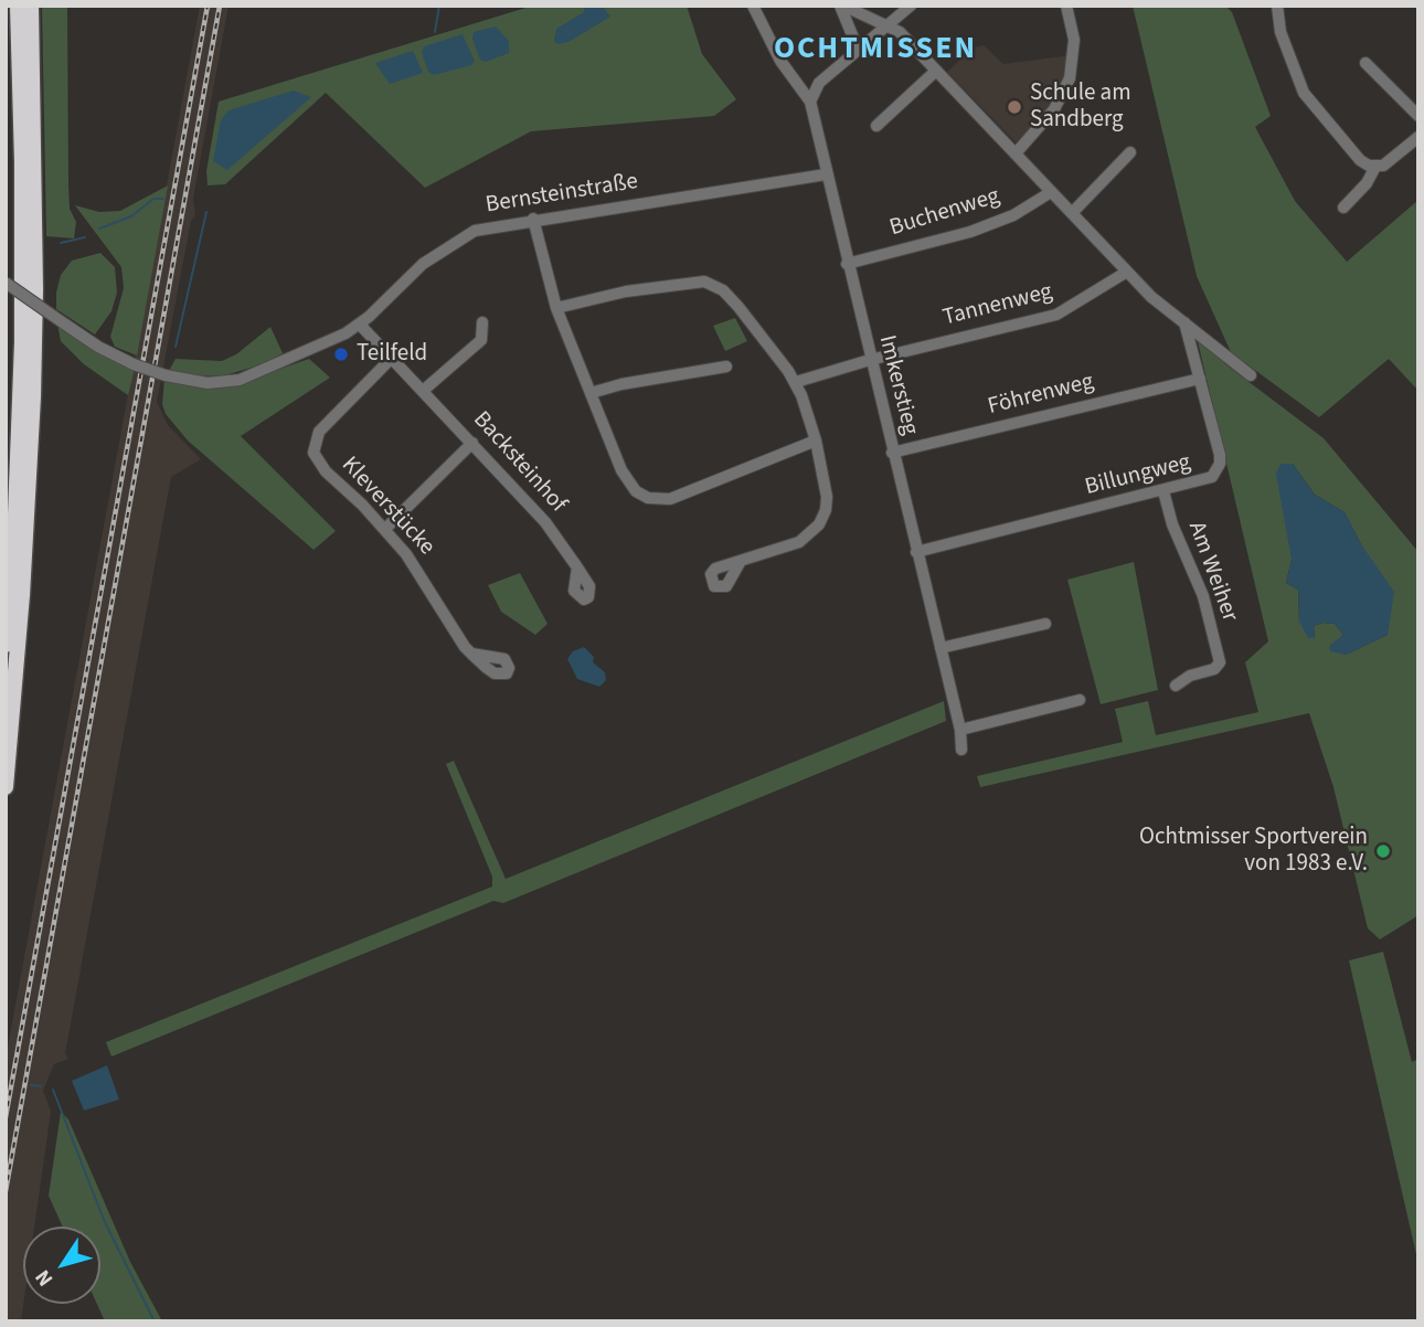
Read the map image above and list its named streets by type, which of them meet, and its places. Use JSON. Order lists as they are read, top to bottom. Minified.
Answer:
{"streets":{"street":["Bernsteinstraße","Buchenweg","Tannenweg","Imkerstieg","Föhrenweg","Backsteinhof","Billungweg","Kleverstücke","Am Weiher"]},"crossings":[["Bernsteinstraße","Imkerstieg"],["Bernsteinstraße","Backsteinhof"],["Buchenweg","Imkerstieg"],["Tannenweg","Imkerstieg"],["Imkerstieg","Föhrenweg"],["Imkerstieg","Billungweg"],["Föhrenweg","Billungweg"],["Backsteinhof","Kleverstücke"],["Billungweg","Am Weiher"]],"districts":["OCHTMISSEN"],"places":["Schule am Sandberg","Teilfeld","Ochtmisser Sportverein von 1983 e.V."],"north":"bottom left"}
